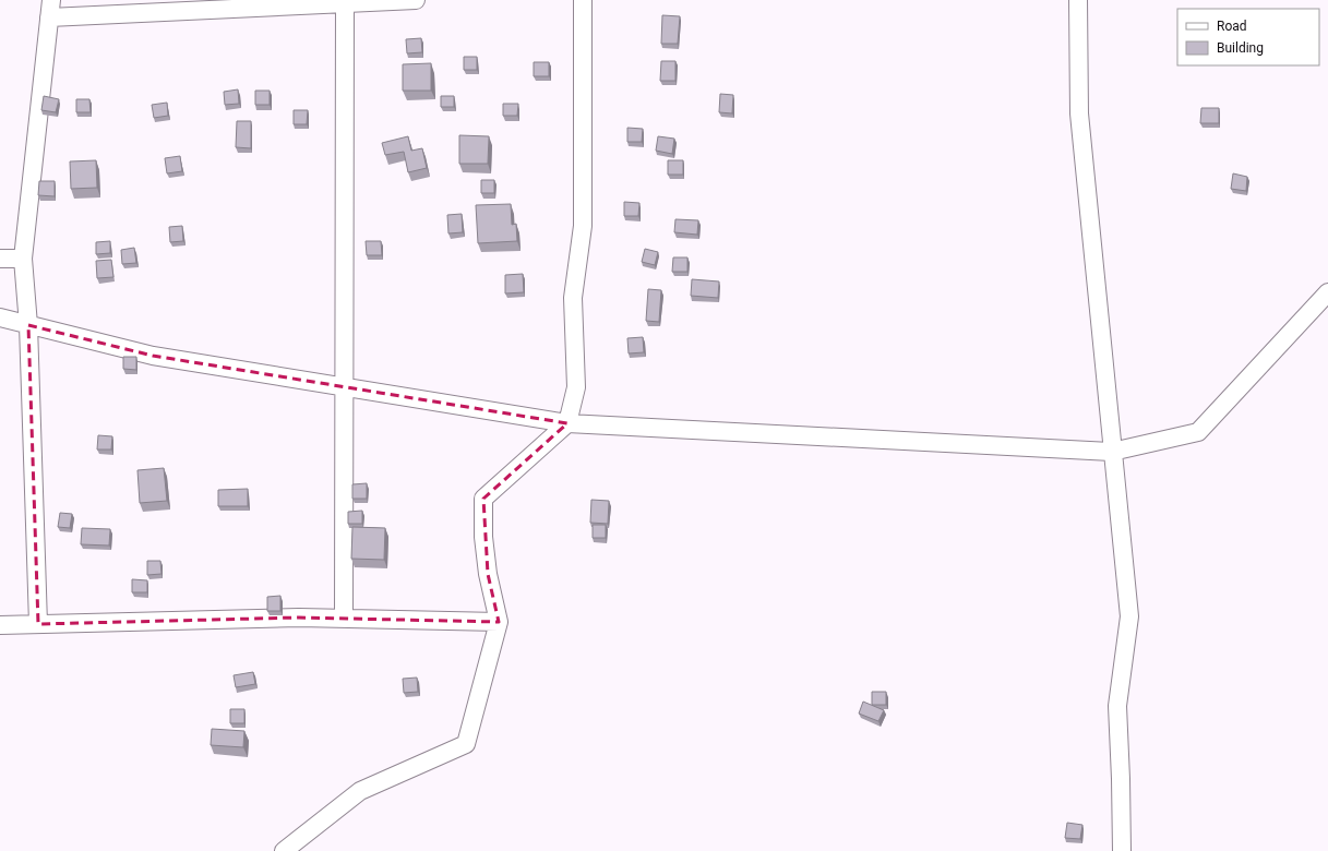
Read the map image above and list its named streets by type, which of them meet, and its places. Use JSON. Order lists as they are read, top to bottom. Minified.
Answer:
{"legend":["Road","Building"]}
